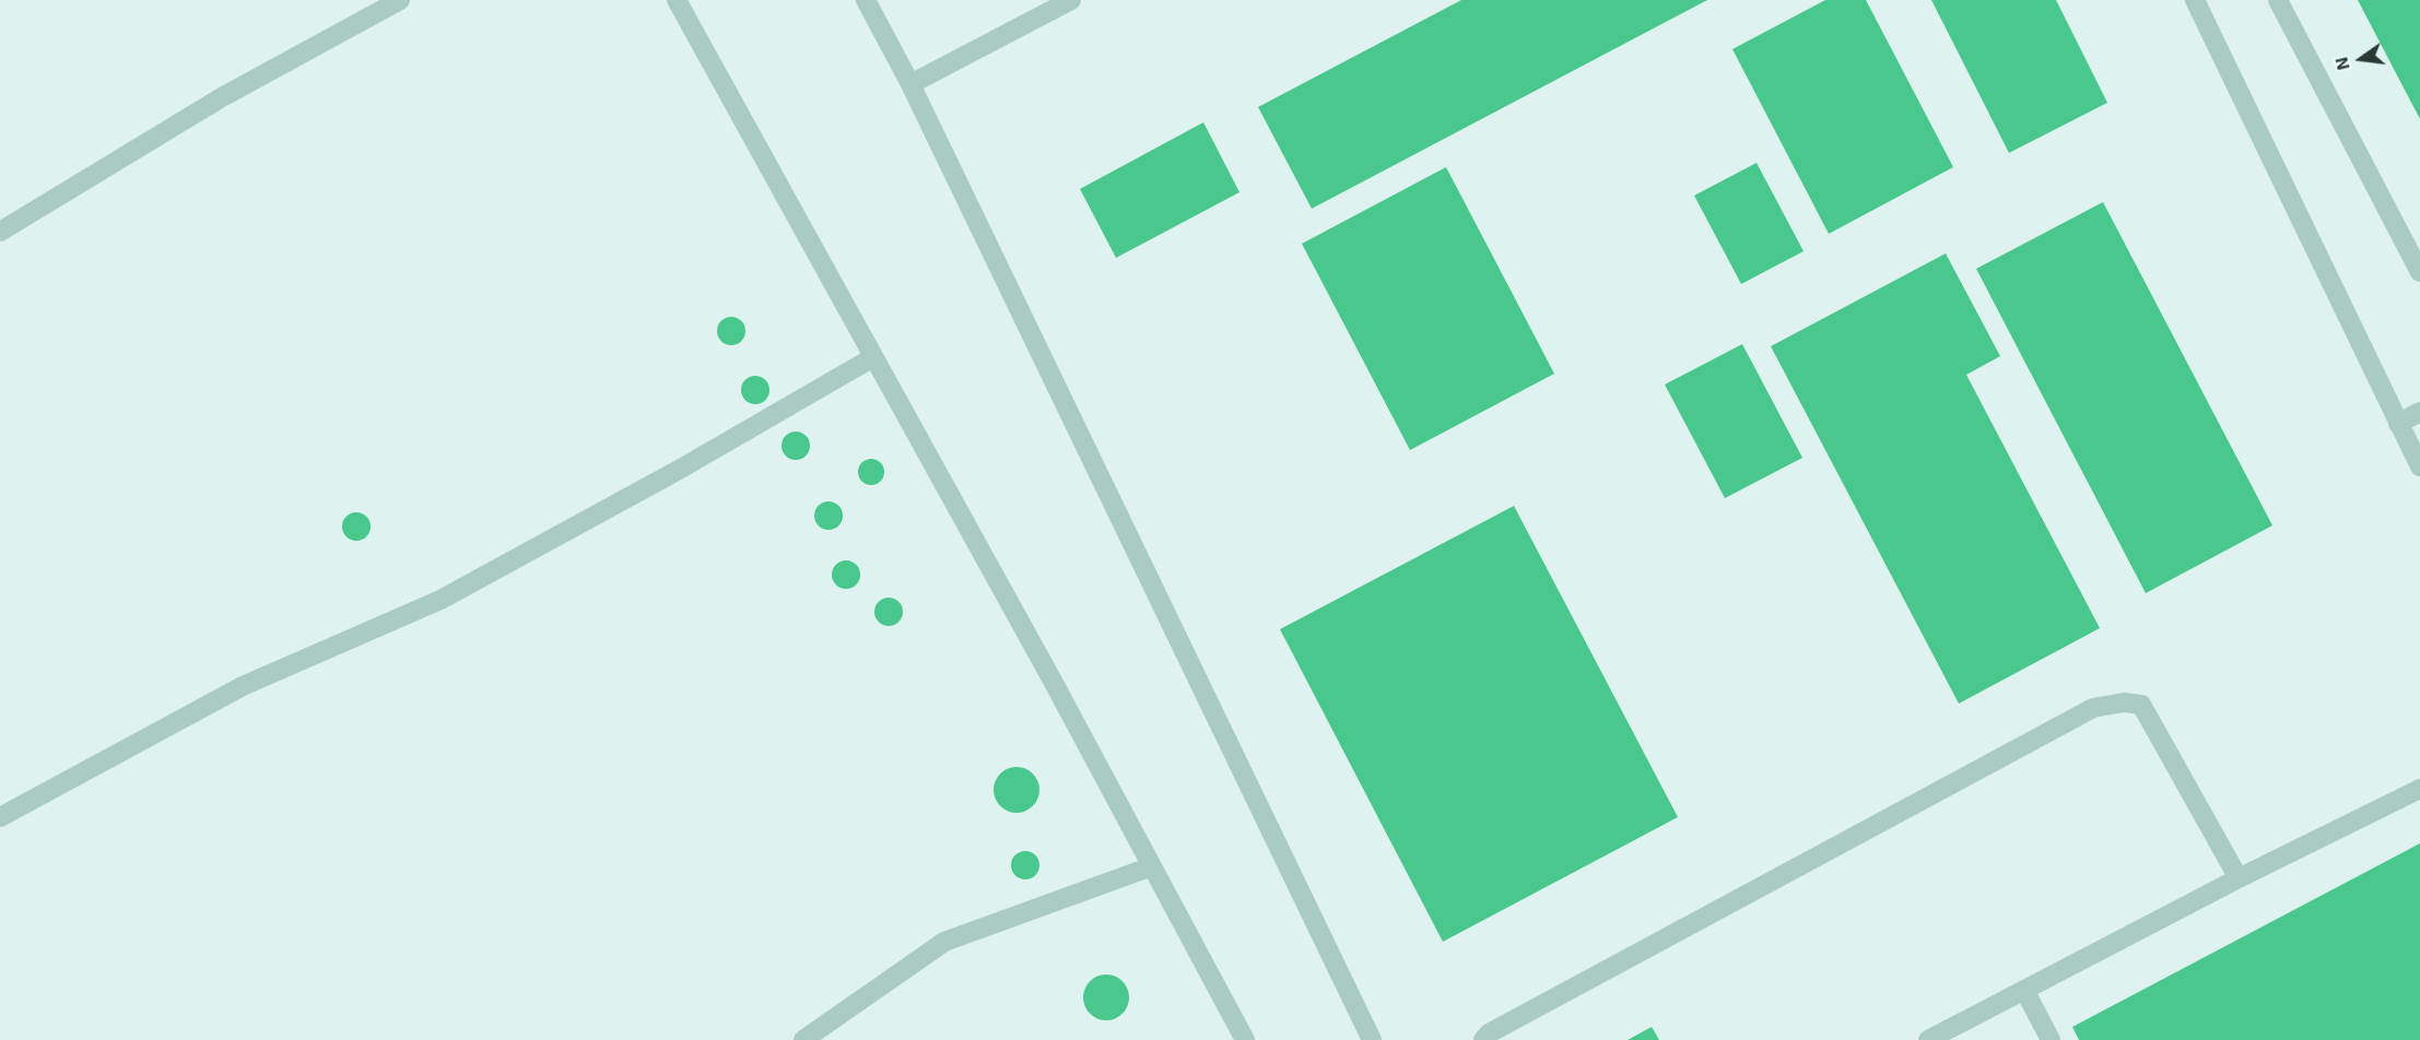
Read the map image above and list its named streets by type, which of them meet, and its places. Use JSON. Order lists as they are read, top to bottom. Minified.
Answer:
{"north":"left"}
